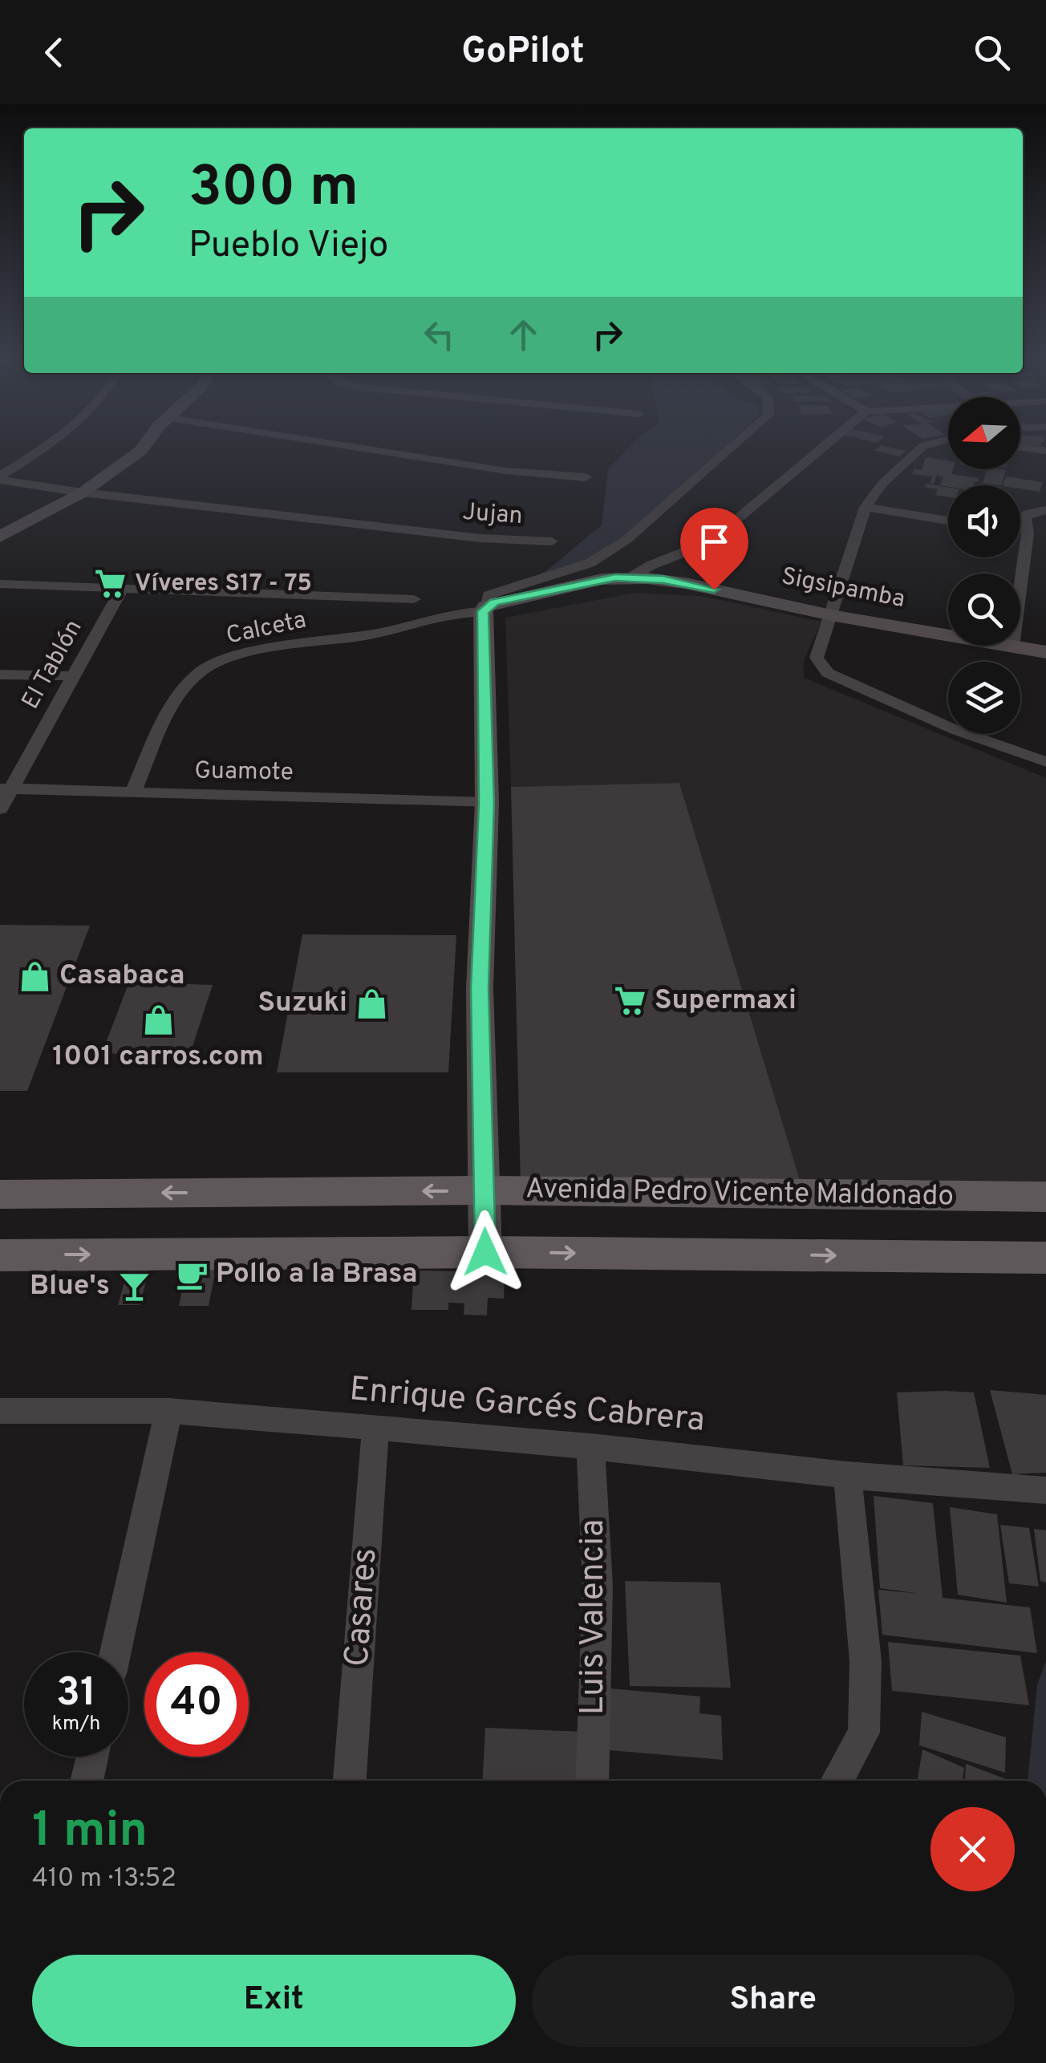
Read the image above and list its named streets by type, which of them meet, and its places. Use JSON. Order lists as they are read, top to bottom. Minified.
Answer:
{"streets":{"main road":["Avenida Pedro Vicente Maldonado"],"street":["Jujan","Sigsipamba","Calceta","El Tablón","Guamote","Enrique Garcés Cabrera","Casares","Luis Valencia"]},"crossings":[["Sigsipamba","Calceta"],["Calceta","Guamote"],["El Tablón","Guamote"],["Enrique Garcés Cabrera","Casares"],["Enrique Garcés Cabrera","Luis Valencia"]],"places":{"supermarket":["Víveres S17 - 75","Supermaxi"],"shop":["Casabaca","Suzuki","1001 carros.com"],"cafe":["Pollo a la Brasa"],"bar":["Blue's"]},"north":"left","page":{"header":"GoPilot","turn":["300 m","Pueblo Viejo"],"speed":"31 km/h","limit":"40","heading":["1 min","410 m · 13:52"],"buttons":["Exit","Share"]}}
